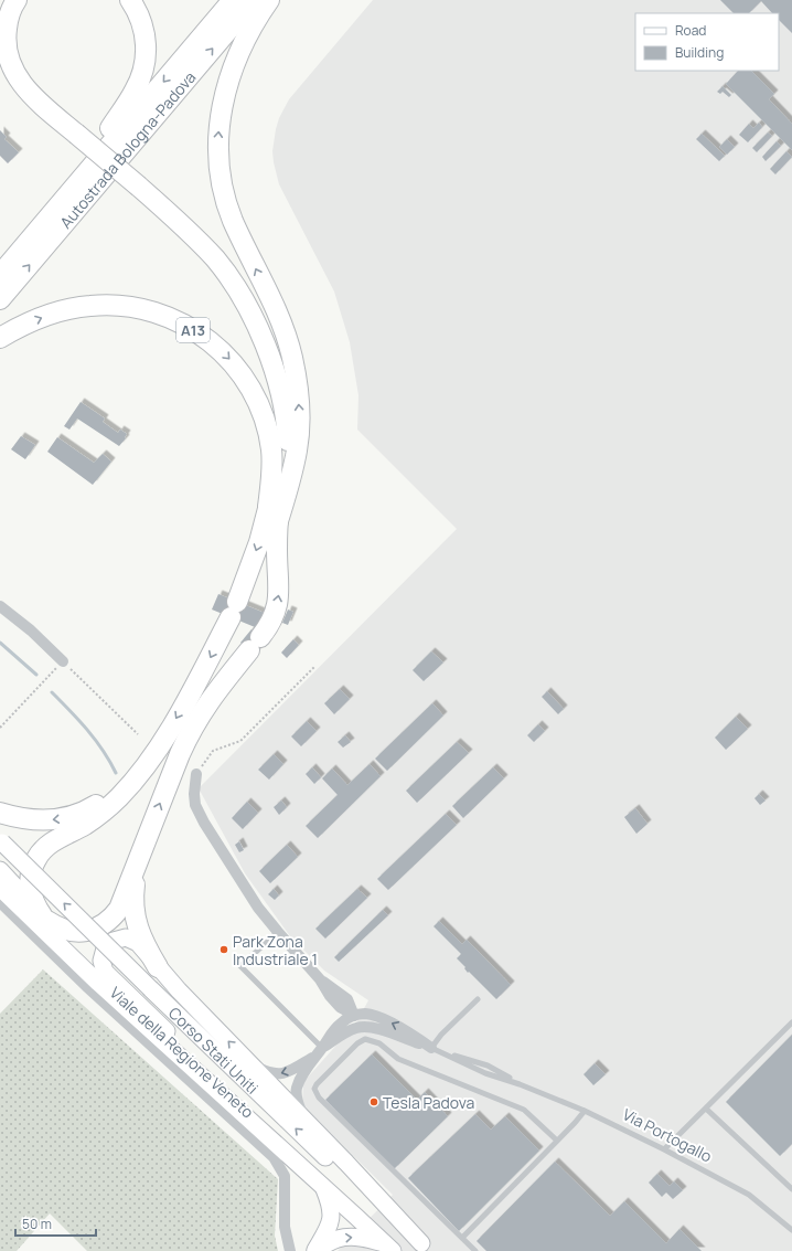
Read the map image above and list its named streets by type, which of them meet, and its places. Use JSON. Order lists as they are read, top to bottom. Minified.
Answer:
{"streets":{"highway":["Autostrada Bologna-Padova","A13"],"main road":["Corso Stati Uniti"],"street":["Viale della Regione Veneto","Via Portogallo"]},"crossings":[["Corso Stati Uniti","Viale della Regione Veneto"]],"places":["Park Zona Industriale 1","Tesla Padova"],"legend":["Road","Building"],"scale_bar":"50 m"}
